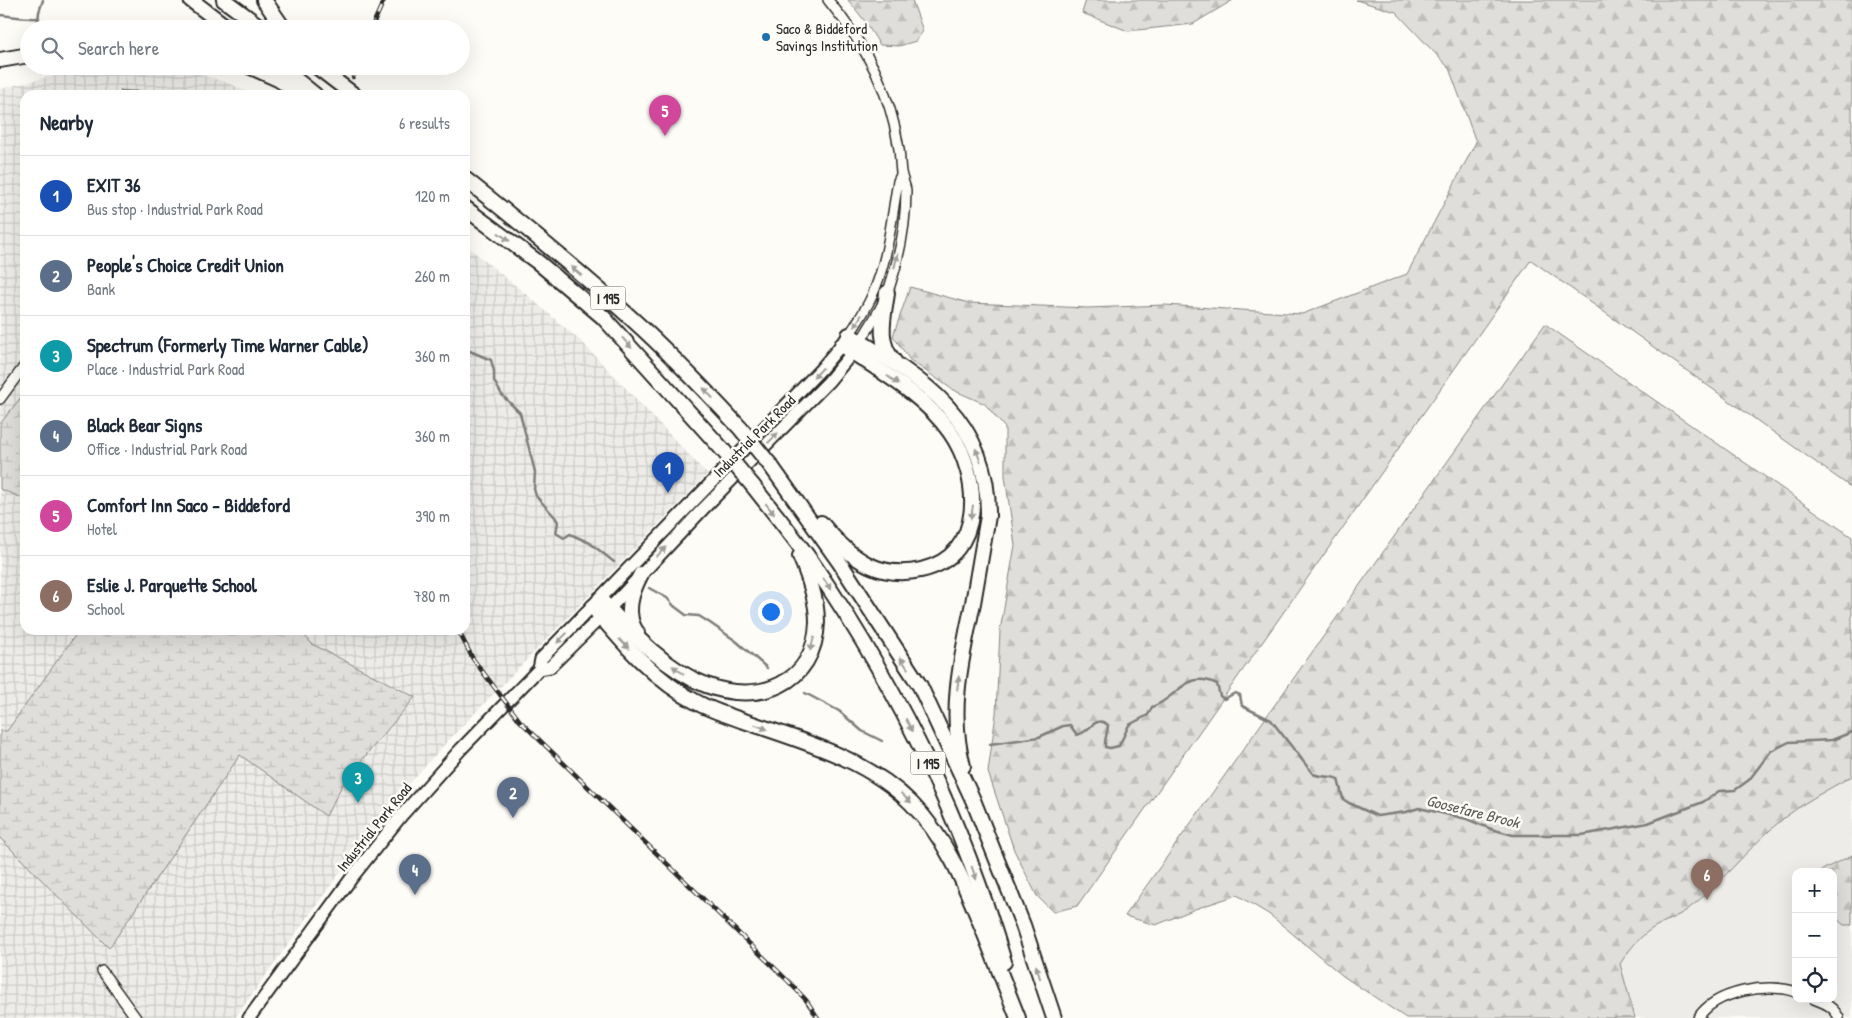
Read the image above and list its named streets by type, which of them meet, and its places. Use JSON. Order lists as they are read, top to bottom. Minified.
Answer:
{"streets":{"highway":["I 195"],"main road":["Industrial Park Road"]},"water":["Goosefare Brook"],"places":["Saco & Biddeford Savings Institution"],"page":{"search":"Search here","heading":["Nearby","6 results"],"pins":["5","1","3","2","4","6"],"list":[{"mark":"1","name":"EXIT 36","note":"Bus stop · Industrial Park Road","value":"120 m"},{"mark":"2","name":"People's Choice Credit Union","note":"Bank","value":"260 m"},{"mark":"3","name":"Spectrum (Formerly Time Warner Cable)","note":"Place · Industrial Park Road","value":"360 m"},{"mark":"4","name":"Black Bear Signs","note":"Office · Industrial Park Road","value":"360 m"},{"mark":"5","name":"Comfort Inn Saco - Biddeford","note":"Hotel","value":"390 m"},{"mark":"6","name":"Eslie J. Parquette School","note":"School","value":"780 m"}],"map_buttons":["+","−"]}}
